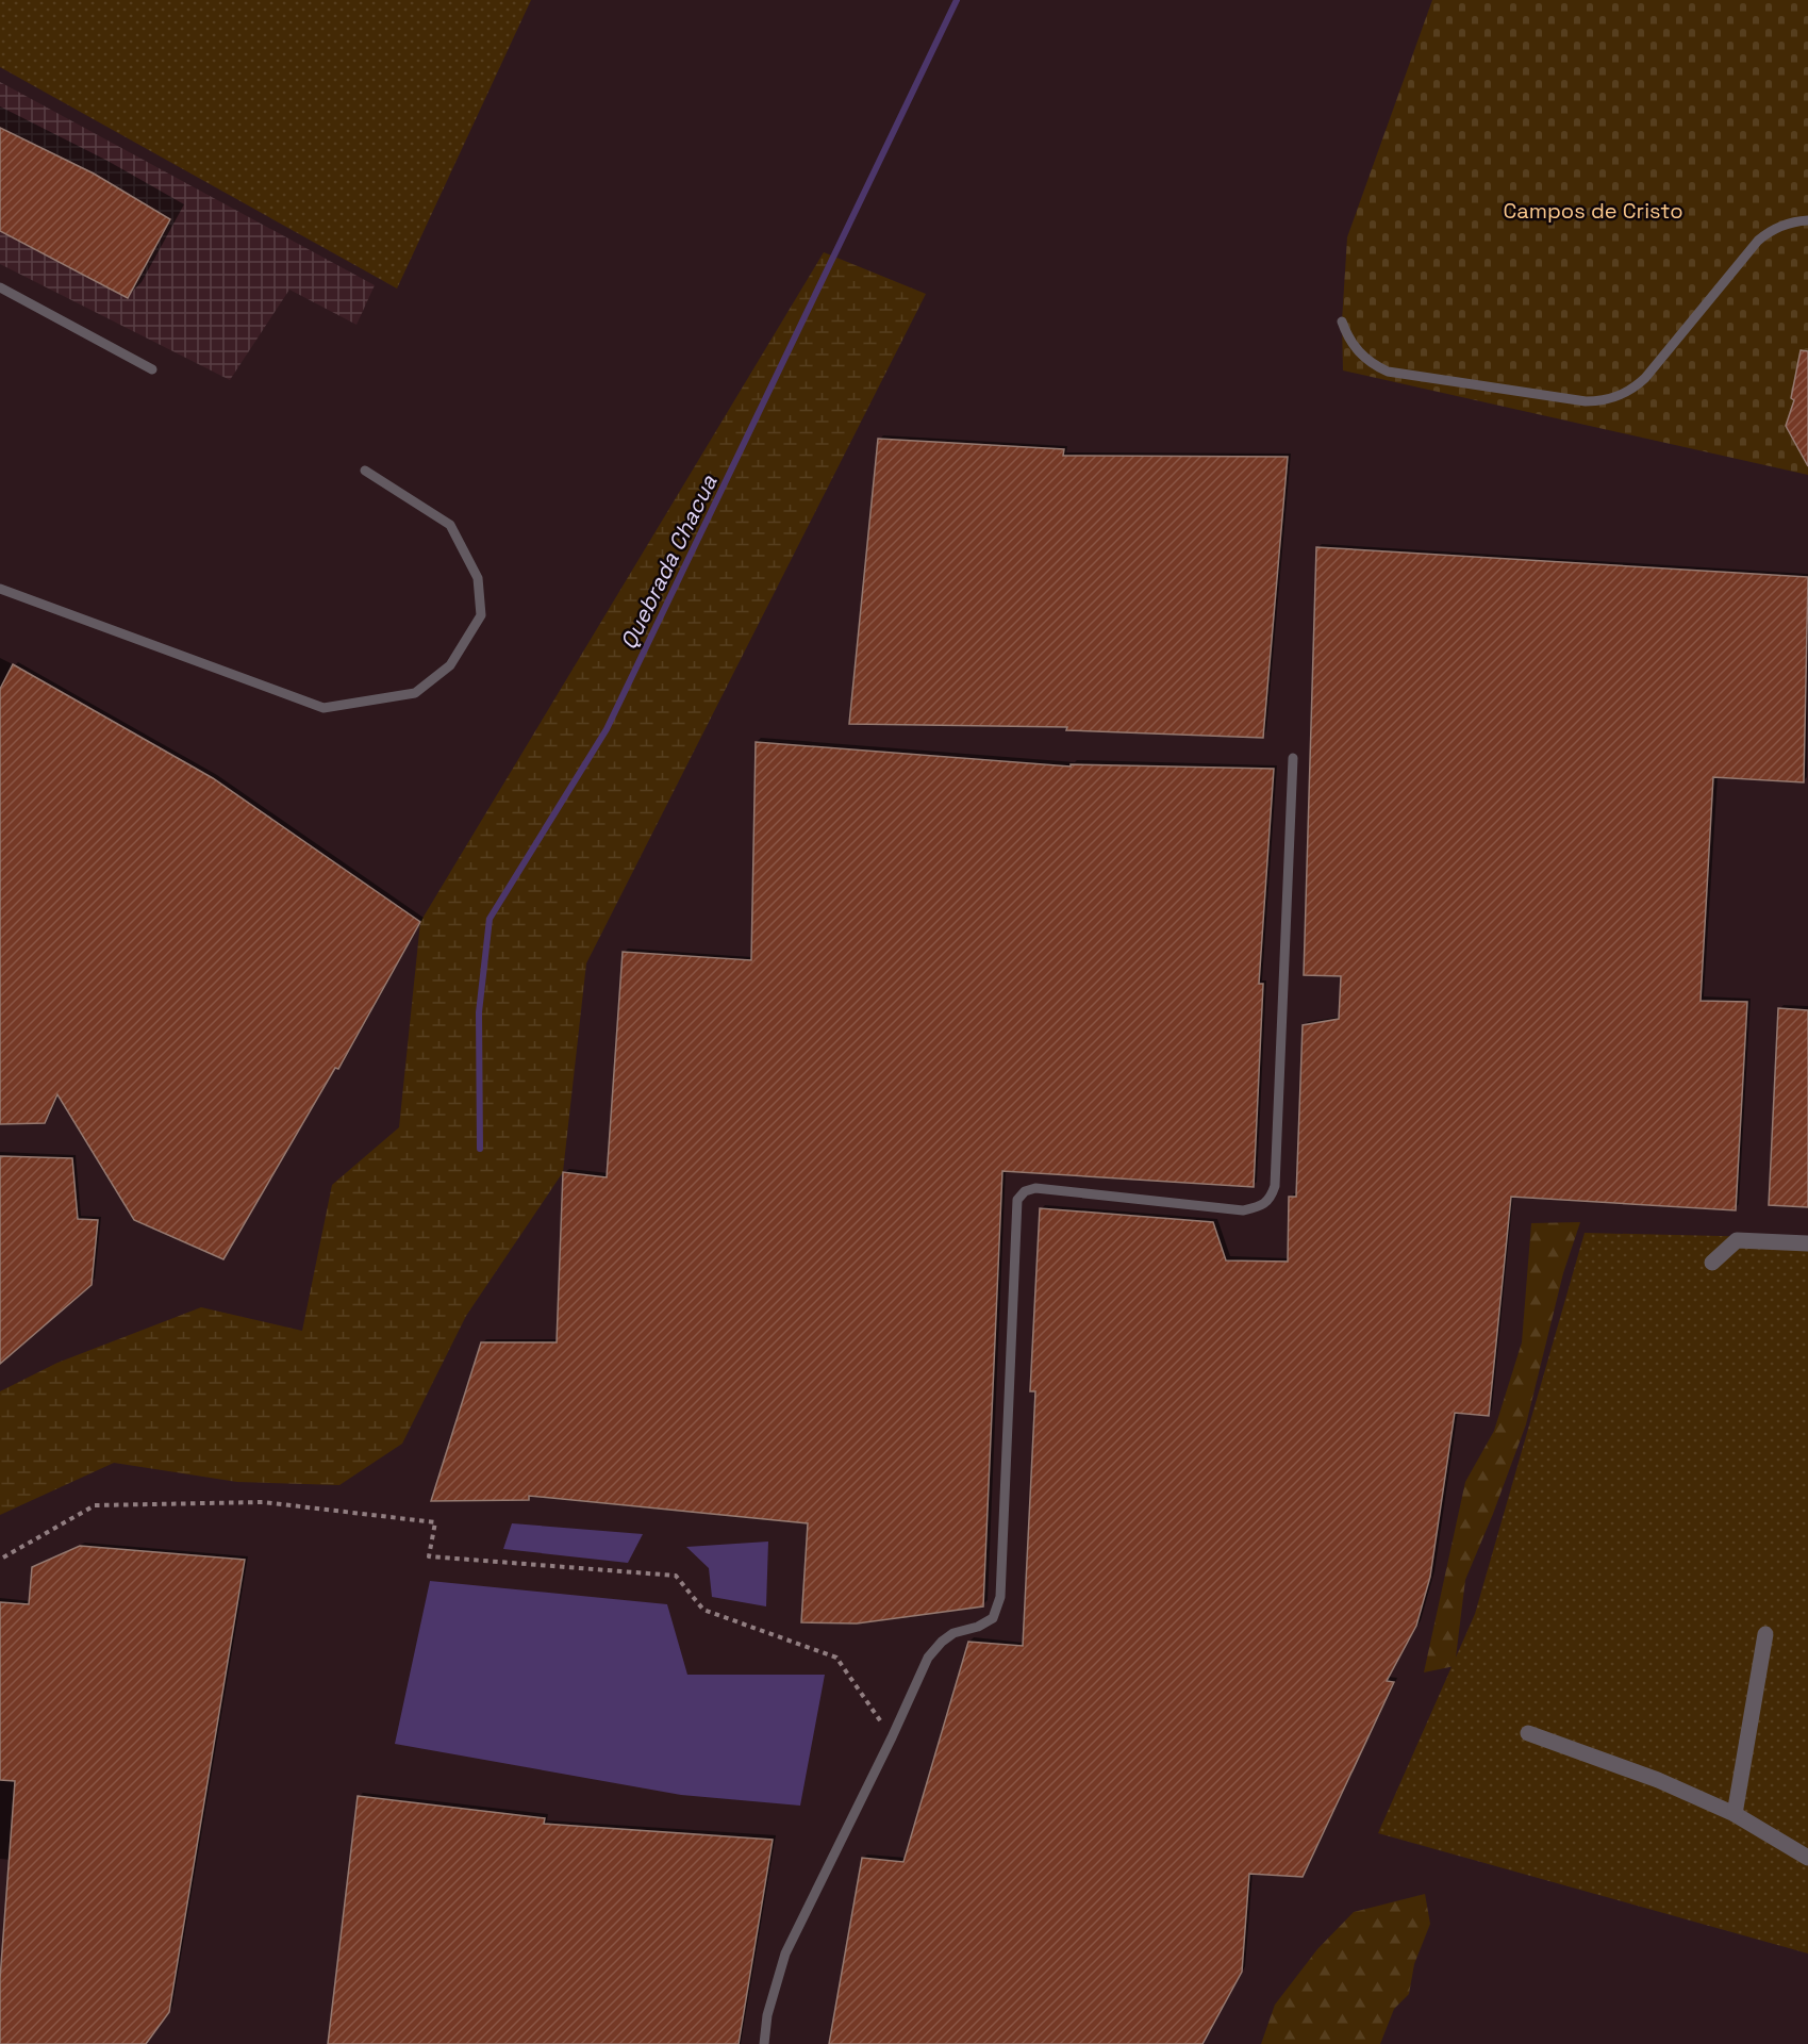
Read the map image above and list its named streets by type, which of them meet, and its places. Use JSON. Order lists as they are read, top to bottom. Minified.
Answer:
{"water":["Quebrada Chacua"],"parks":["Campos de Cristo"]}
